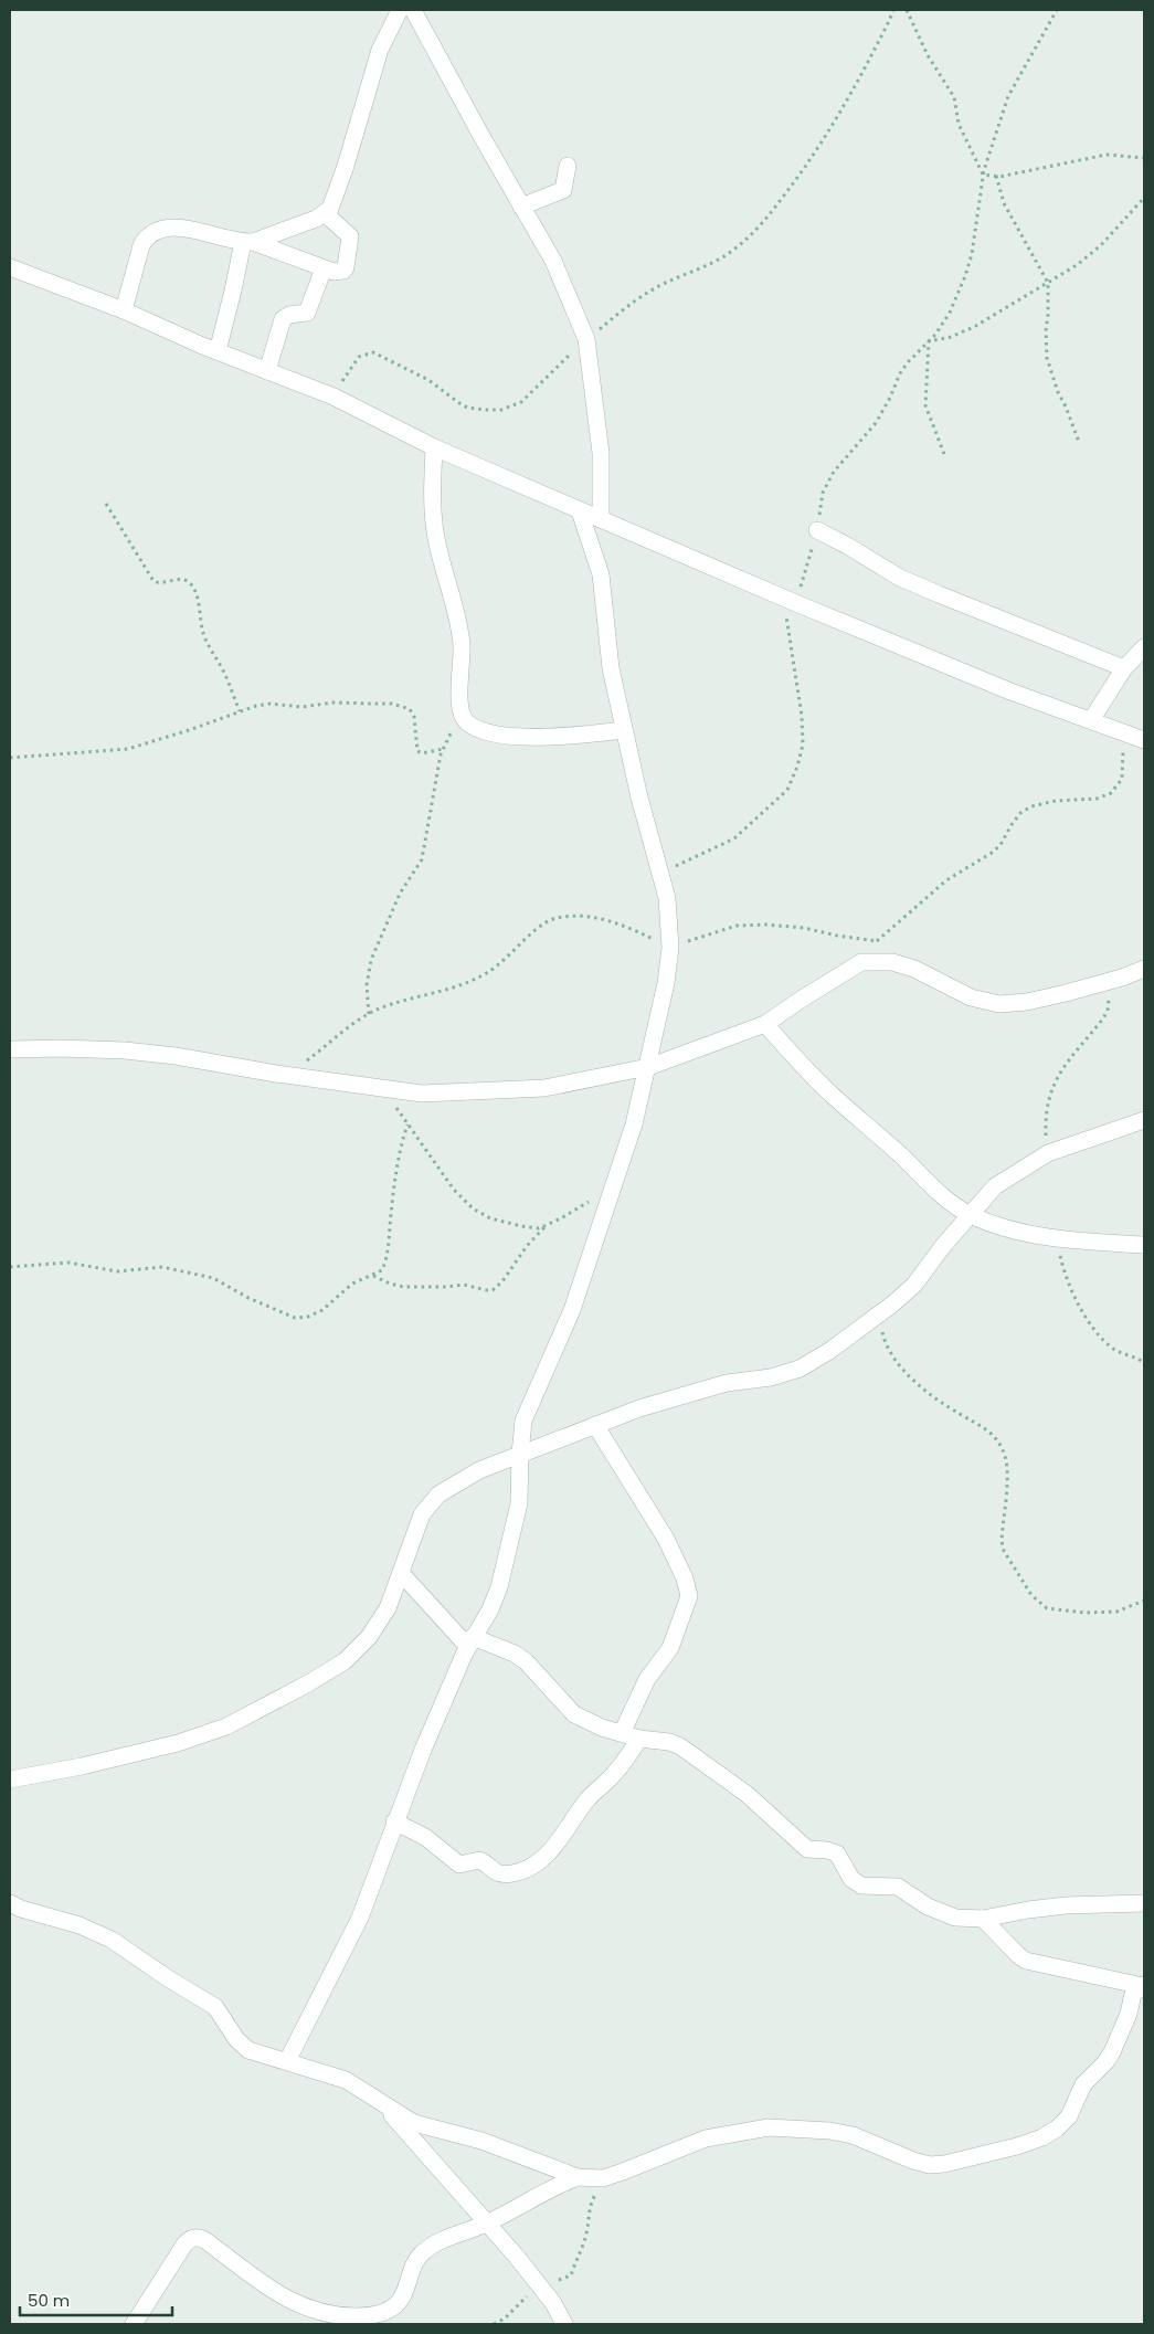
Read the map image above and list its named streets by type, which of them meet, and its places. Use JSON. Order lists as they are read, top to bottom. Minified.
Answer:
{"scale_bar":"50 m"}
